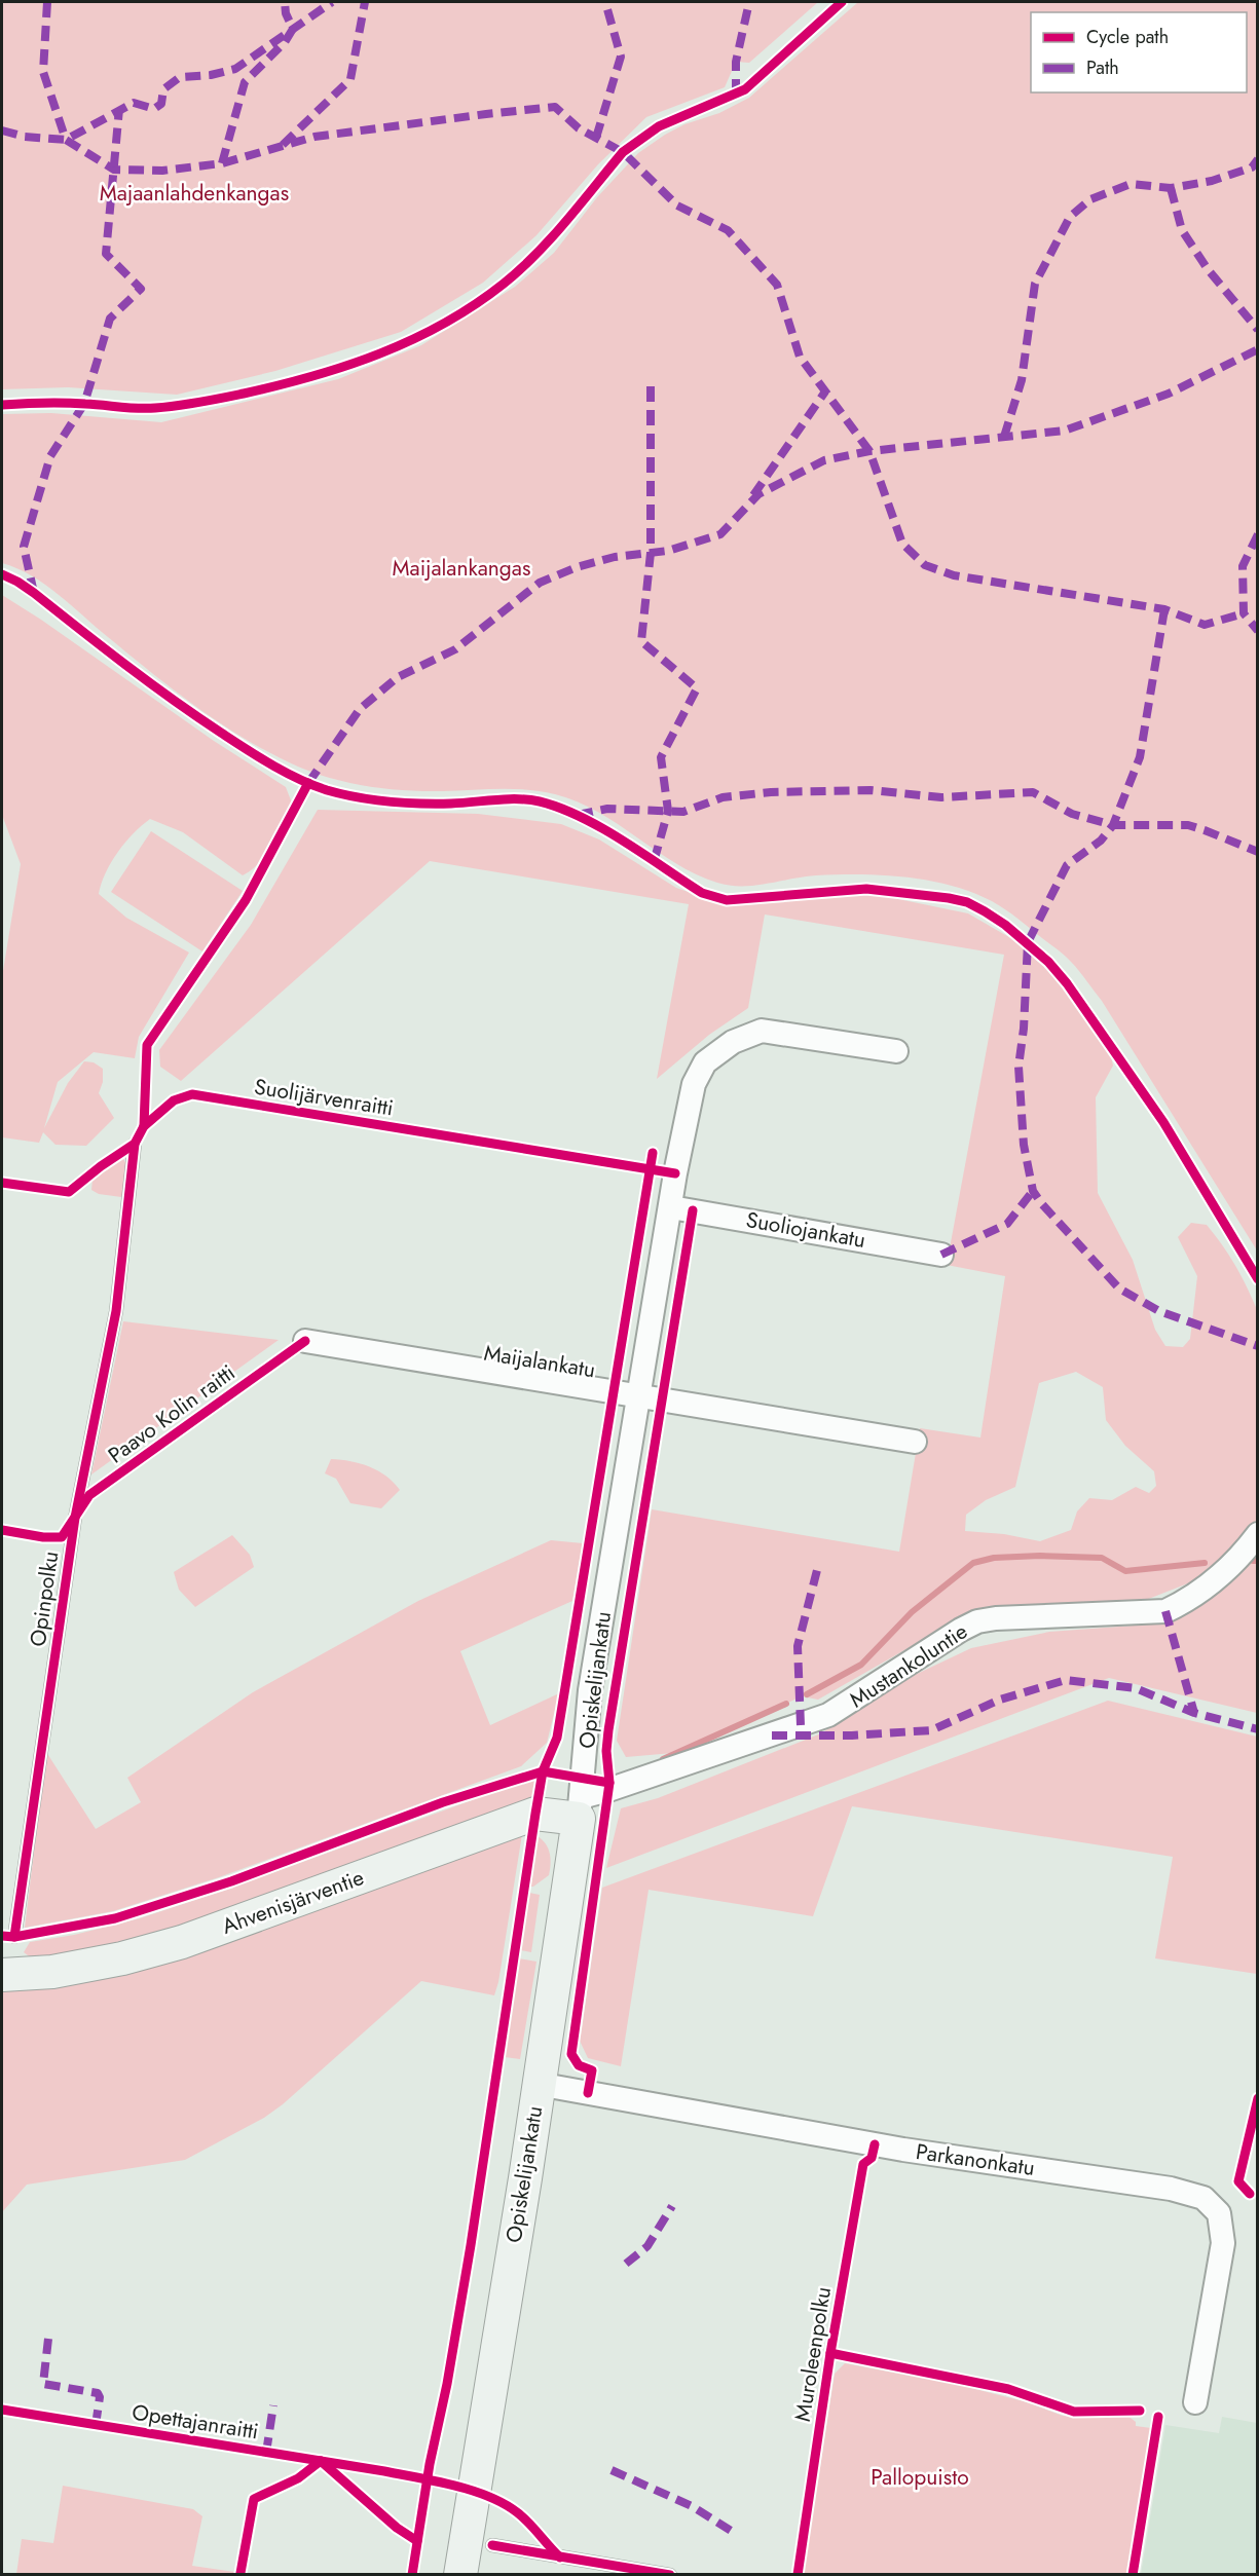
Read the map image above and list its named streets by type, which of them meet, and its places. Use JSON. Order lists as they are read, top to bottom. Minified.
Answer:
{"streets":{"main road":["Opiskelijankatu","Ahvenisjärventie"],"street":["Suoliojankatu","Maijalankatu","Mustankoluntie","Parkanonkatu"],"lane":["Opinpolku"],"cycle path":["Suolijärvenraitti","Paavo Kolin raitti","Muroleenpolku","Opettajanraitti"]},"crossings":[["Suoliojankatu","Opiskelijankatu"],["Maijalankatu","Opiskelijankatu"],["Mustankoluntie","Opiskelijankatu"],["Mustankoluntie","Ahvenisjärventie"],["Opiskelijankatu","Ahvenisjärventie"],["Opiskelijankatu","Parkanonkatu"]],"parks":["Majaanlahdenkangas","Maijalankangas","Pallopuisto"],"legend":["Cycle path","Path"]}
